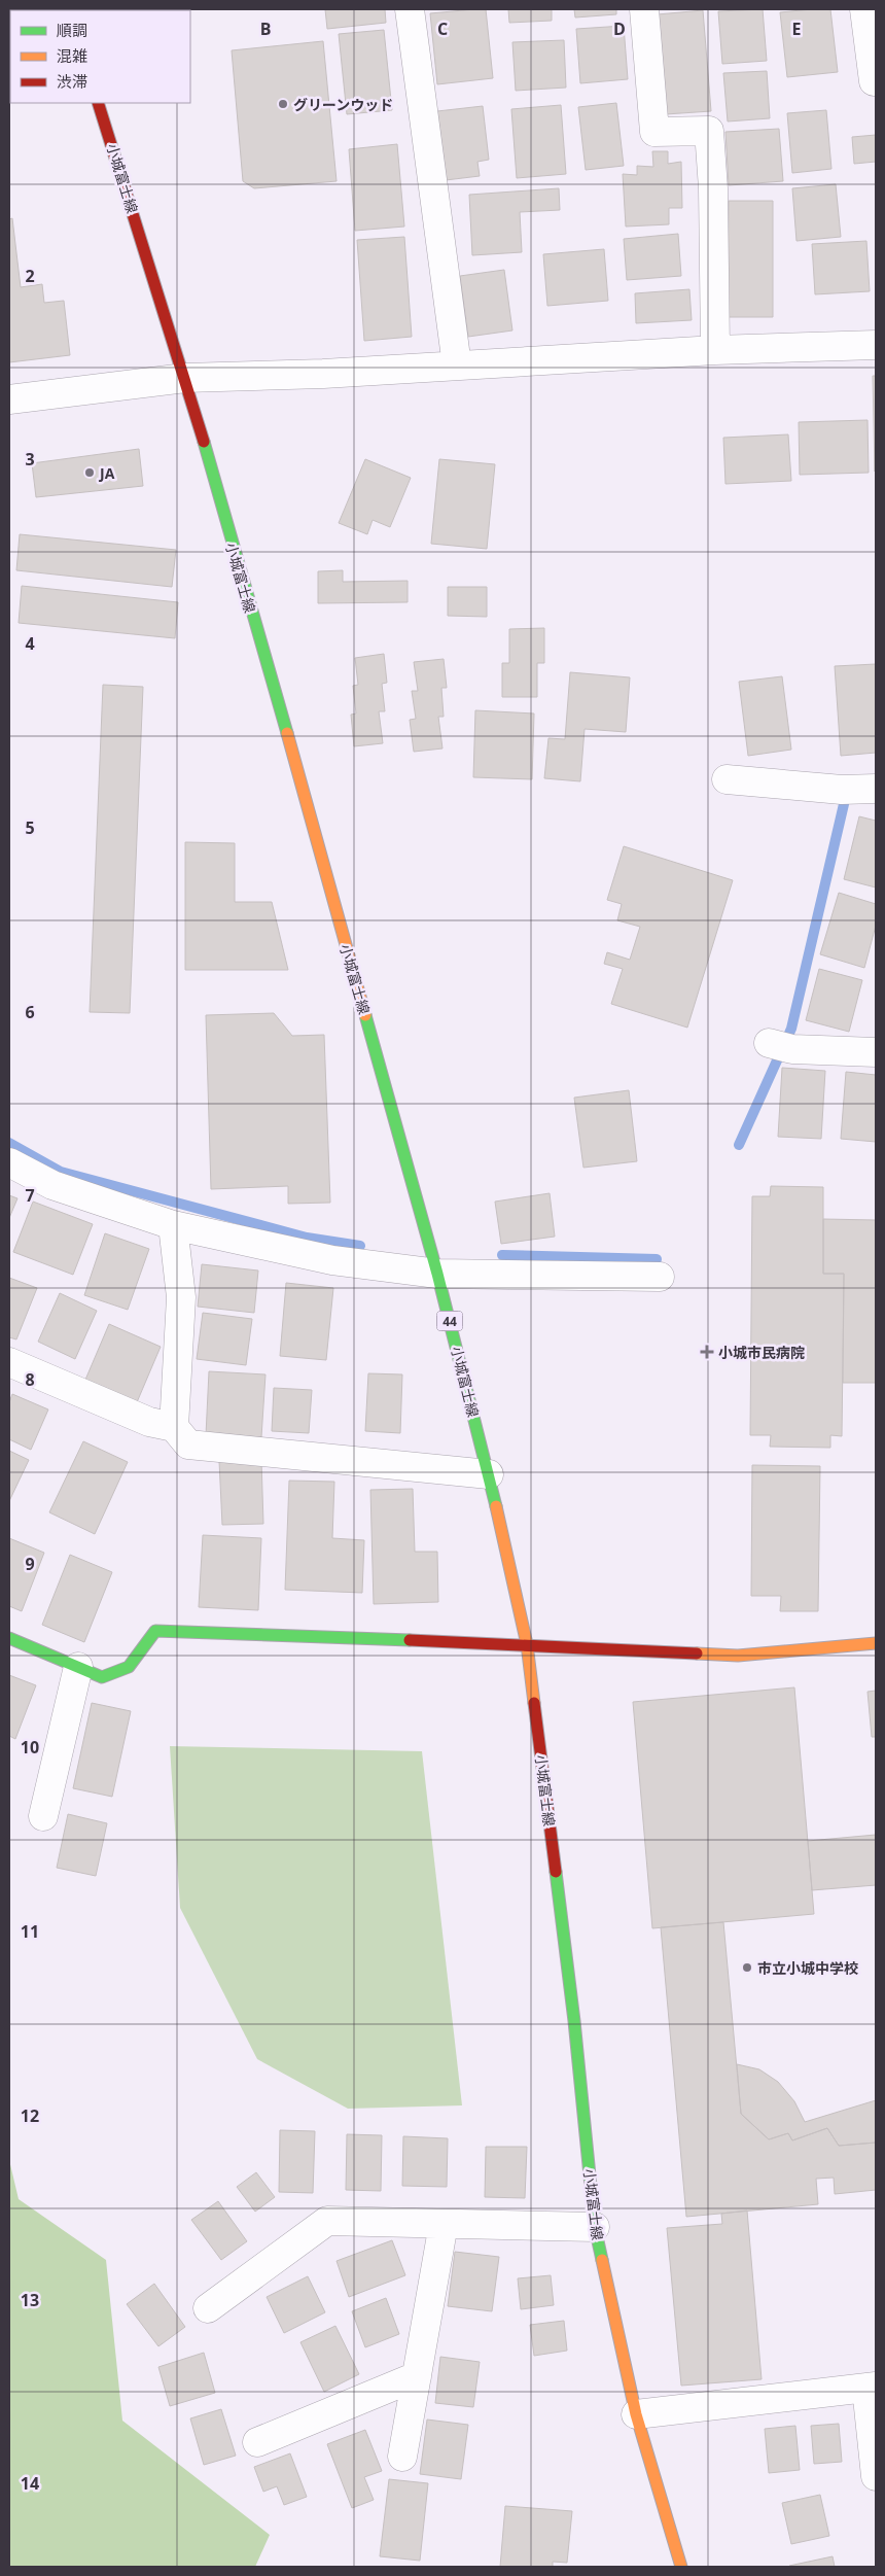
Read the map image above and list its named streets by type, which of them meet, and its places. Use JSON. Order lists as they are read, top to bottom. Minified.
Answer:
{"streets":{"main road":["小城富士線","44"]},"places":{"other":["グリーンウッド","JA","市立小城中学校"],"health":["小城市民病院"]},"legend":["順調","混雑","渋滞"],"grid":{"columns":["B","C","D","E"],"rows":["2","3","4","5","6","7","8","9","10","11","12","13","14"]}}
